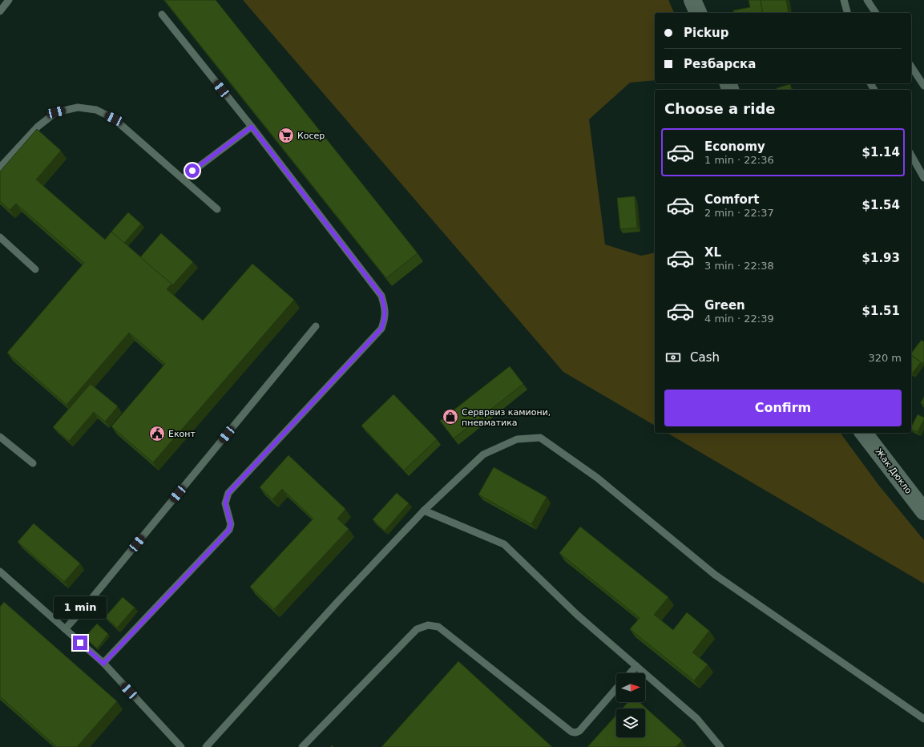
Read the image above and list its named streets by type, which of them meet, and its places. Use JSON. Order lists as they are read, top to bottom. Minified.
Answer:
{"streets":{"street":["Жак Дюкло"]},"places":{"supermarket":["Косер"],"shop":["Серврвиз камиони, пневматика"],"public building":["Еконт"]},"north":"right","page":{"banner":["Pickup","Резбарска"],"heading":"Choose a ride","list":[{"name":"Economy","note":"1 min · 22:36","value":"$1.14"},{"name":"Comfort","note":"2 min · 22:37","value":"$1.54"},{"name":"XL","note":"3 min · 22:38","value":"$1.93"},{"name":"Green","note":"4 min · 22:39","value":"$1.51"}],"pay":["Cash","320 m"],"buttons":"Confirm","bubble":"1 min"}}
